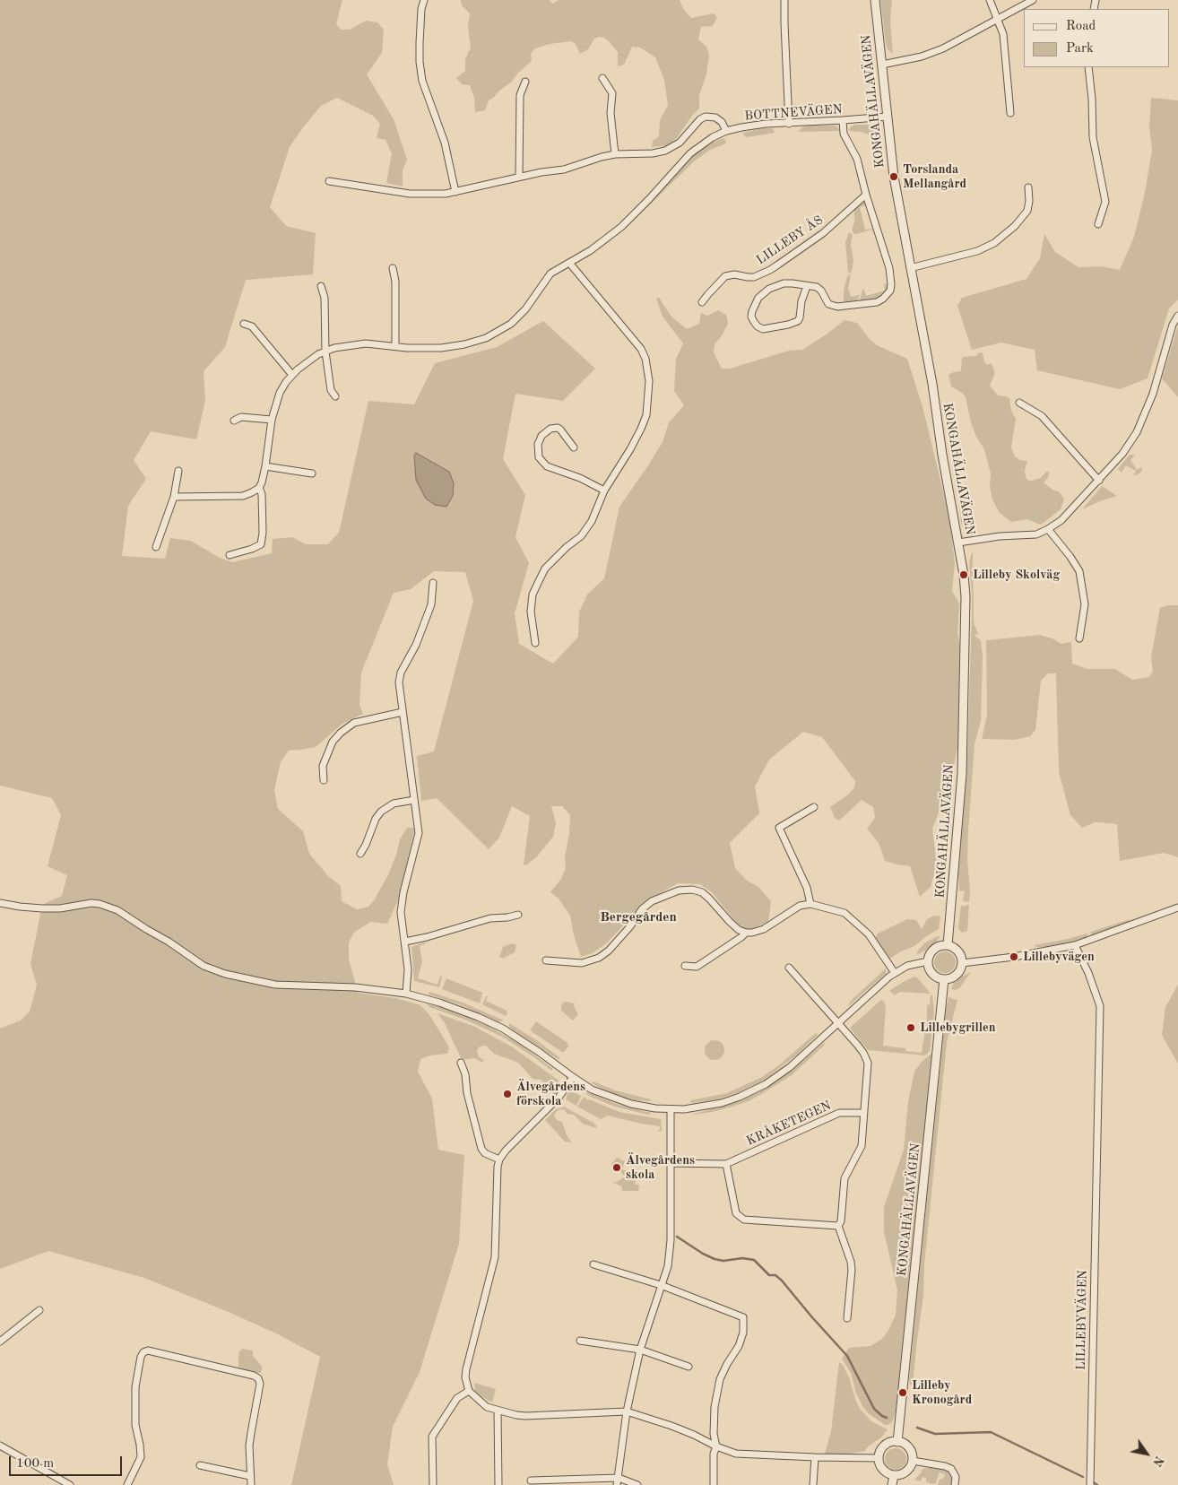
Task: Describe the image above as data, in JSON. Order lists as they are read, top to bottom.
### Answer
{
  "streets": {
    "street": [
      "KONGAHÄLLAVÄGEN",
      "BOTTNEVÄGEN",
      "LILLEBY ÅS",
      "KRÅKETEGEN",
      "LILLEBYVÄGEN"
    ]
  },
  "crossings": [
    ["KONGAHÄLLAVÄGEN", "BOTTNEVÄGEN"]
  ],
  "districts": ["Bergegården"],
  "places": [
    "Torslanda Mellangård",
    "Lilleby Skolväg",
    "Lillebyvägen",
    "Lillebygrillen",
    "Älvegårdens förskola",
    "Älvegårdens skola",
    "Lilleby Kronogård"
  ],
  "legend": ["Road", "Park"],
  "scale_bar": "100 m",
  "north": "bottom right"
}
